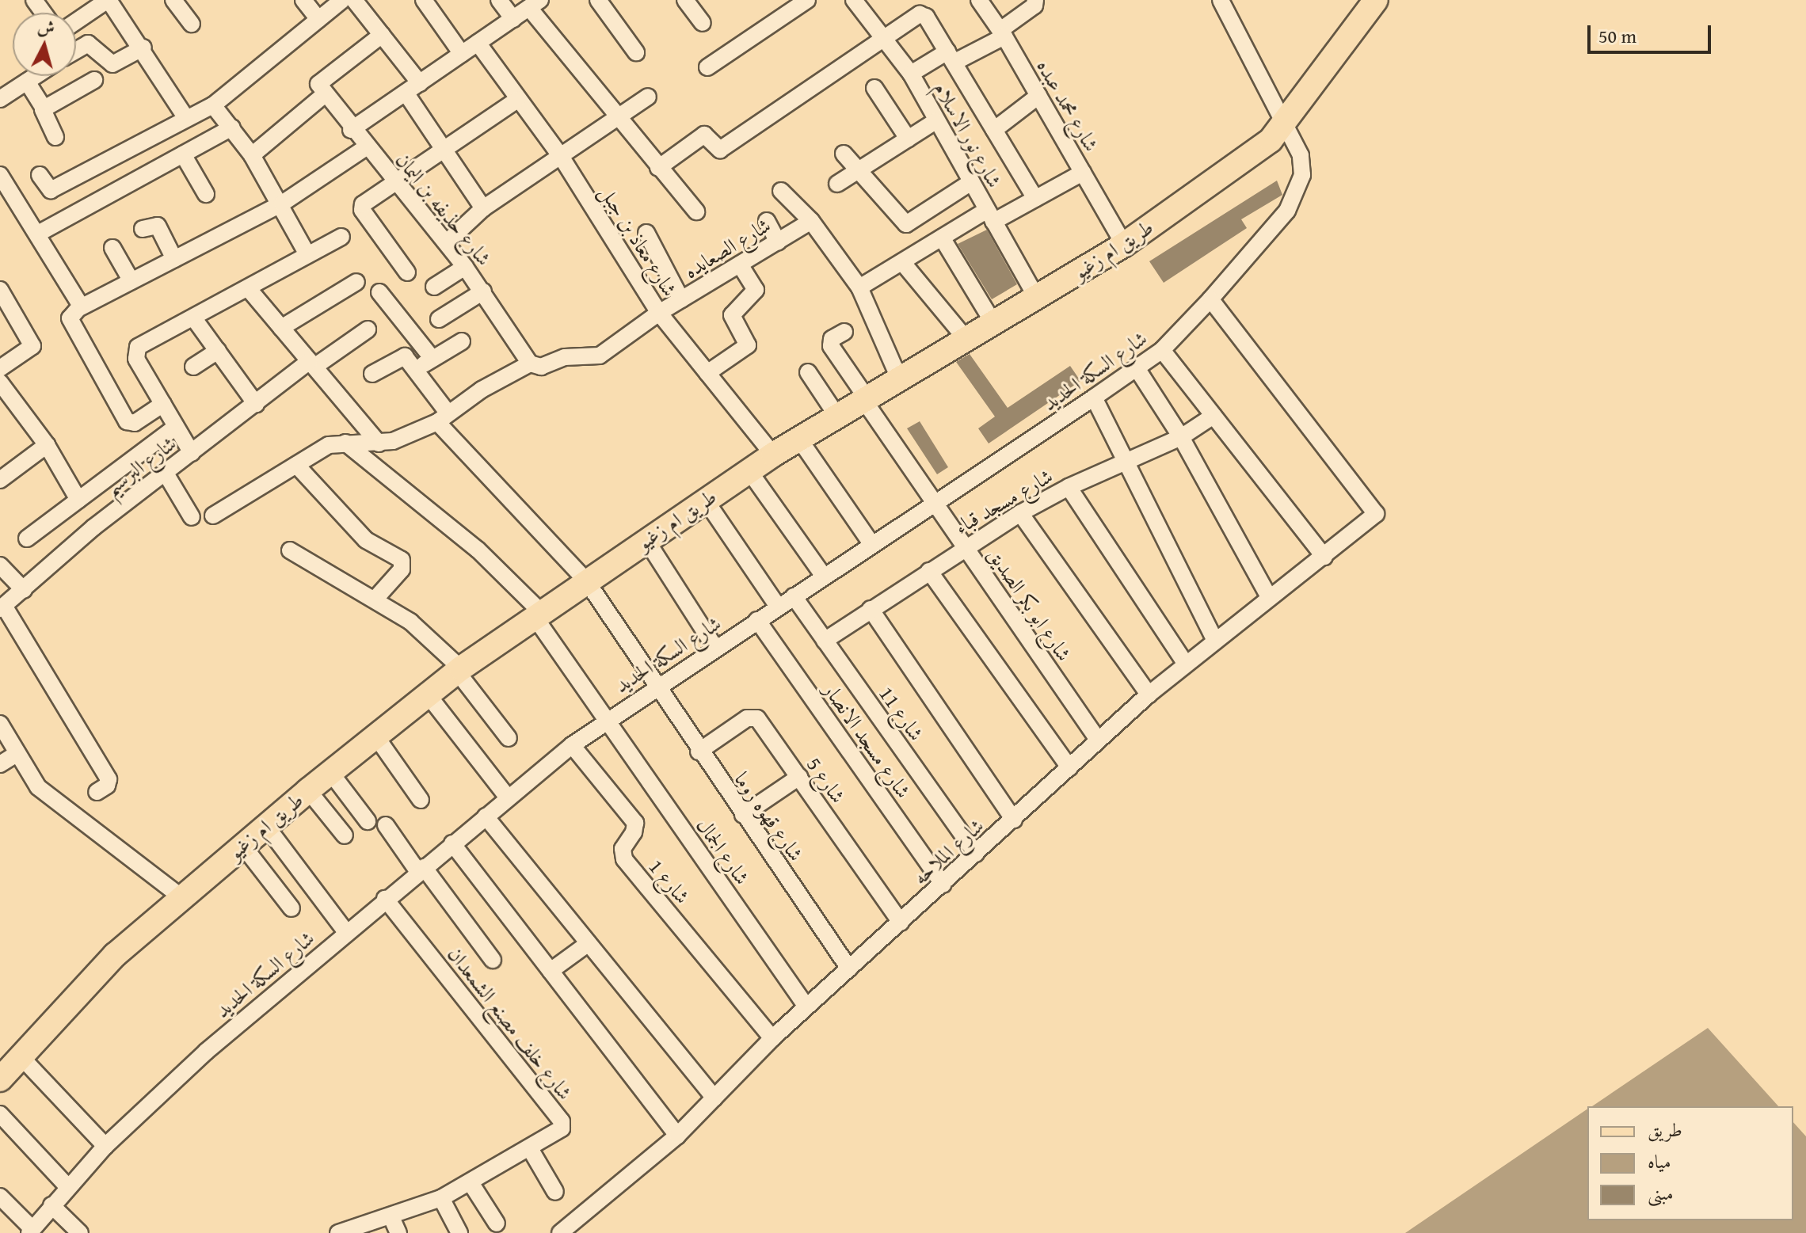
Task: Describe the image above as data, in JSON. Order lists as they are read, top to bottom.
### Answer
{
  "streets": {
    "main road": ["طريق ام زغيو"],
    "street": [
      "شارع محمد عبده",
      "شارع نور الاسلام",
      "شارع حذيفه بن اليمان",
      "شارع معاذ بن جبل",
      "شارع الصعايده",
      "شارع السكة الحديد",
      "شارع البرسيم",
      "شارع مسجد قباء",
      "شارع ابو بكر الصديق",
      "شارع 11",
      "شارع مسجد الانصار",
      "شارع 5",
      "شارع قهوه روما",
      "شارع الجمال",
      "شارع الملاحه",
      "شارع 1",
      "شارع خلف مصنع الشمعدان"
    ]
  },
  "crossings": [
    ["شارع محمد عبده", "طريق ام زغيو"],
    ["شارع نور الاسلام", "طريق ام زغيو"],
    ["شارع حذيفه بن اليمان", "شارع الصعايده"],
    ["شارع معاذ بن جبل", "شارع الصعايده"],
    ["شارع معاذ بن جبل", "طريق ام زغيو"],
    ["طريق ام زغيو", "شارع السكة الحديد"],
    ["طريق ام زغيو", "شارع ابو بكر الصديق"],
    ["طريق ام زغيو", "شارع قهوه روما"],
    ["طريق ام زغيو", "شارع الجمال"],
    ["شارع السكة الحديد", "شارع ابو بكر الصديق"],
    ["شارع السكة الحديد", "شارع 11"],
    ["شارع السكة الحديد", "شارع مسجد الانصار"],
    ["شارع السكة الحديد", "شارع قهوه روما"],
    ["شارع السكة الحديد", "شارع الجمال"],
    ["شارع السكة الحديد", "شارع الملاحه"],
    ["شارع السكة الحديد", "شارع 1"],
    ["شارع السكة الحديد", "شارع خلف مصنع الشمعدان"],
    ["شارع مسجد قباء", "شارع ابو بكر الصديق"],
    ["شارع مسجد قباء", "شارع 11"],
    ["شارع ابو بكر الصديق", "شارع الملاحه"],
    ["شارع 11", "شارع الملاحه"],
    ["شارع مسجد الانصار", "شارع الملاحه"],
    ["شارع 5", "شارع قهوه روما"],
    ["شارع 5", "شارع الملاحه"],
    ["شارع قهوه روما", "شارع الملاحه"],
    ["شارع الجمال", "شارع الملاحه"],
    ["شارع الملاحه", "شارع 1"]
  ],
  "legend": ["طريق", "مياه", "مبنى"],
  "scale_bar": "50 m",
  "north": "top"
}
